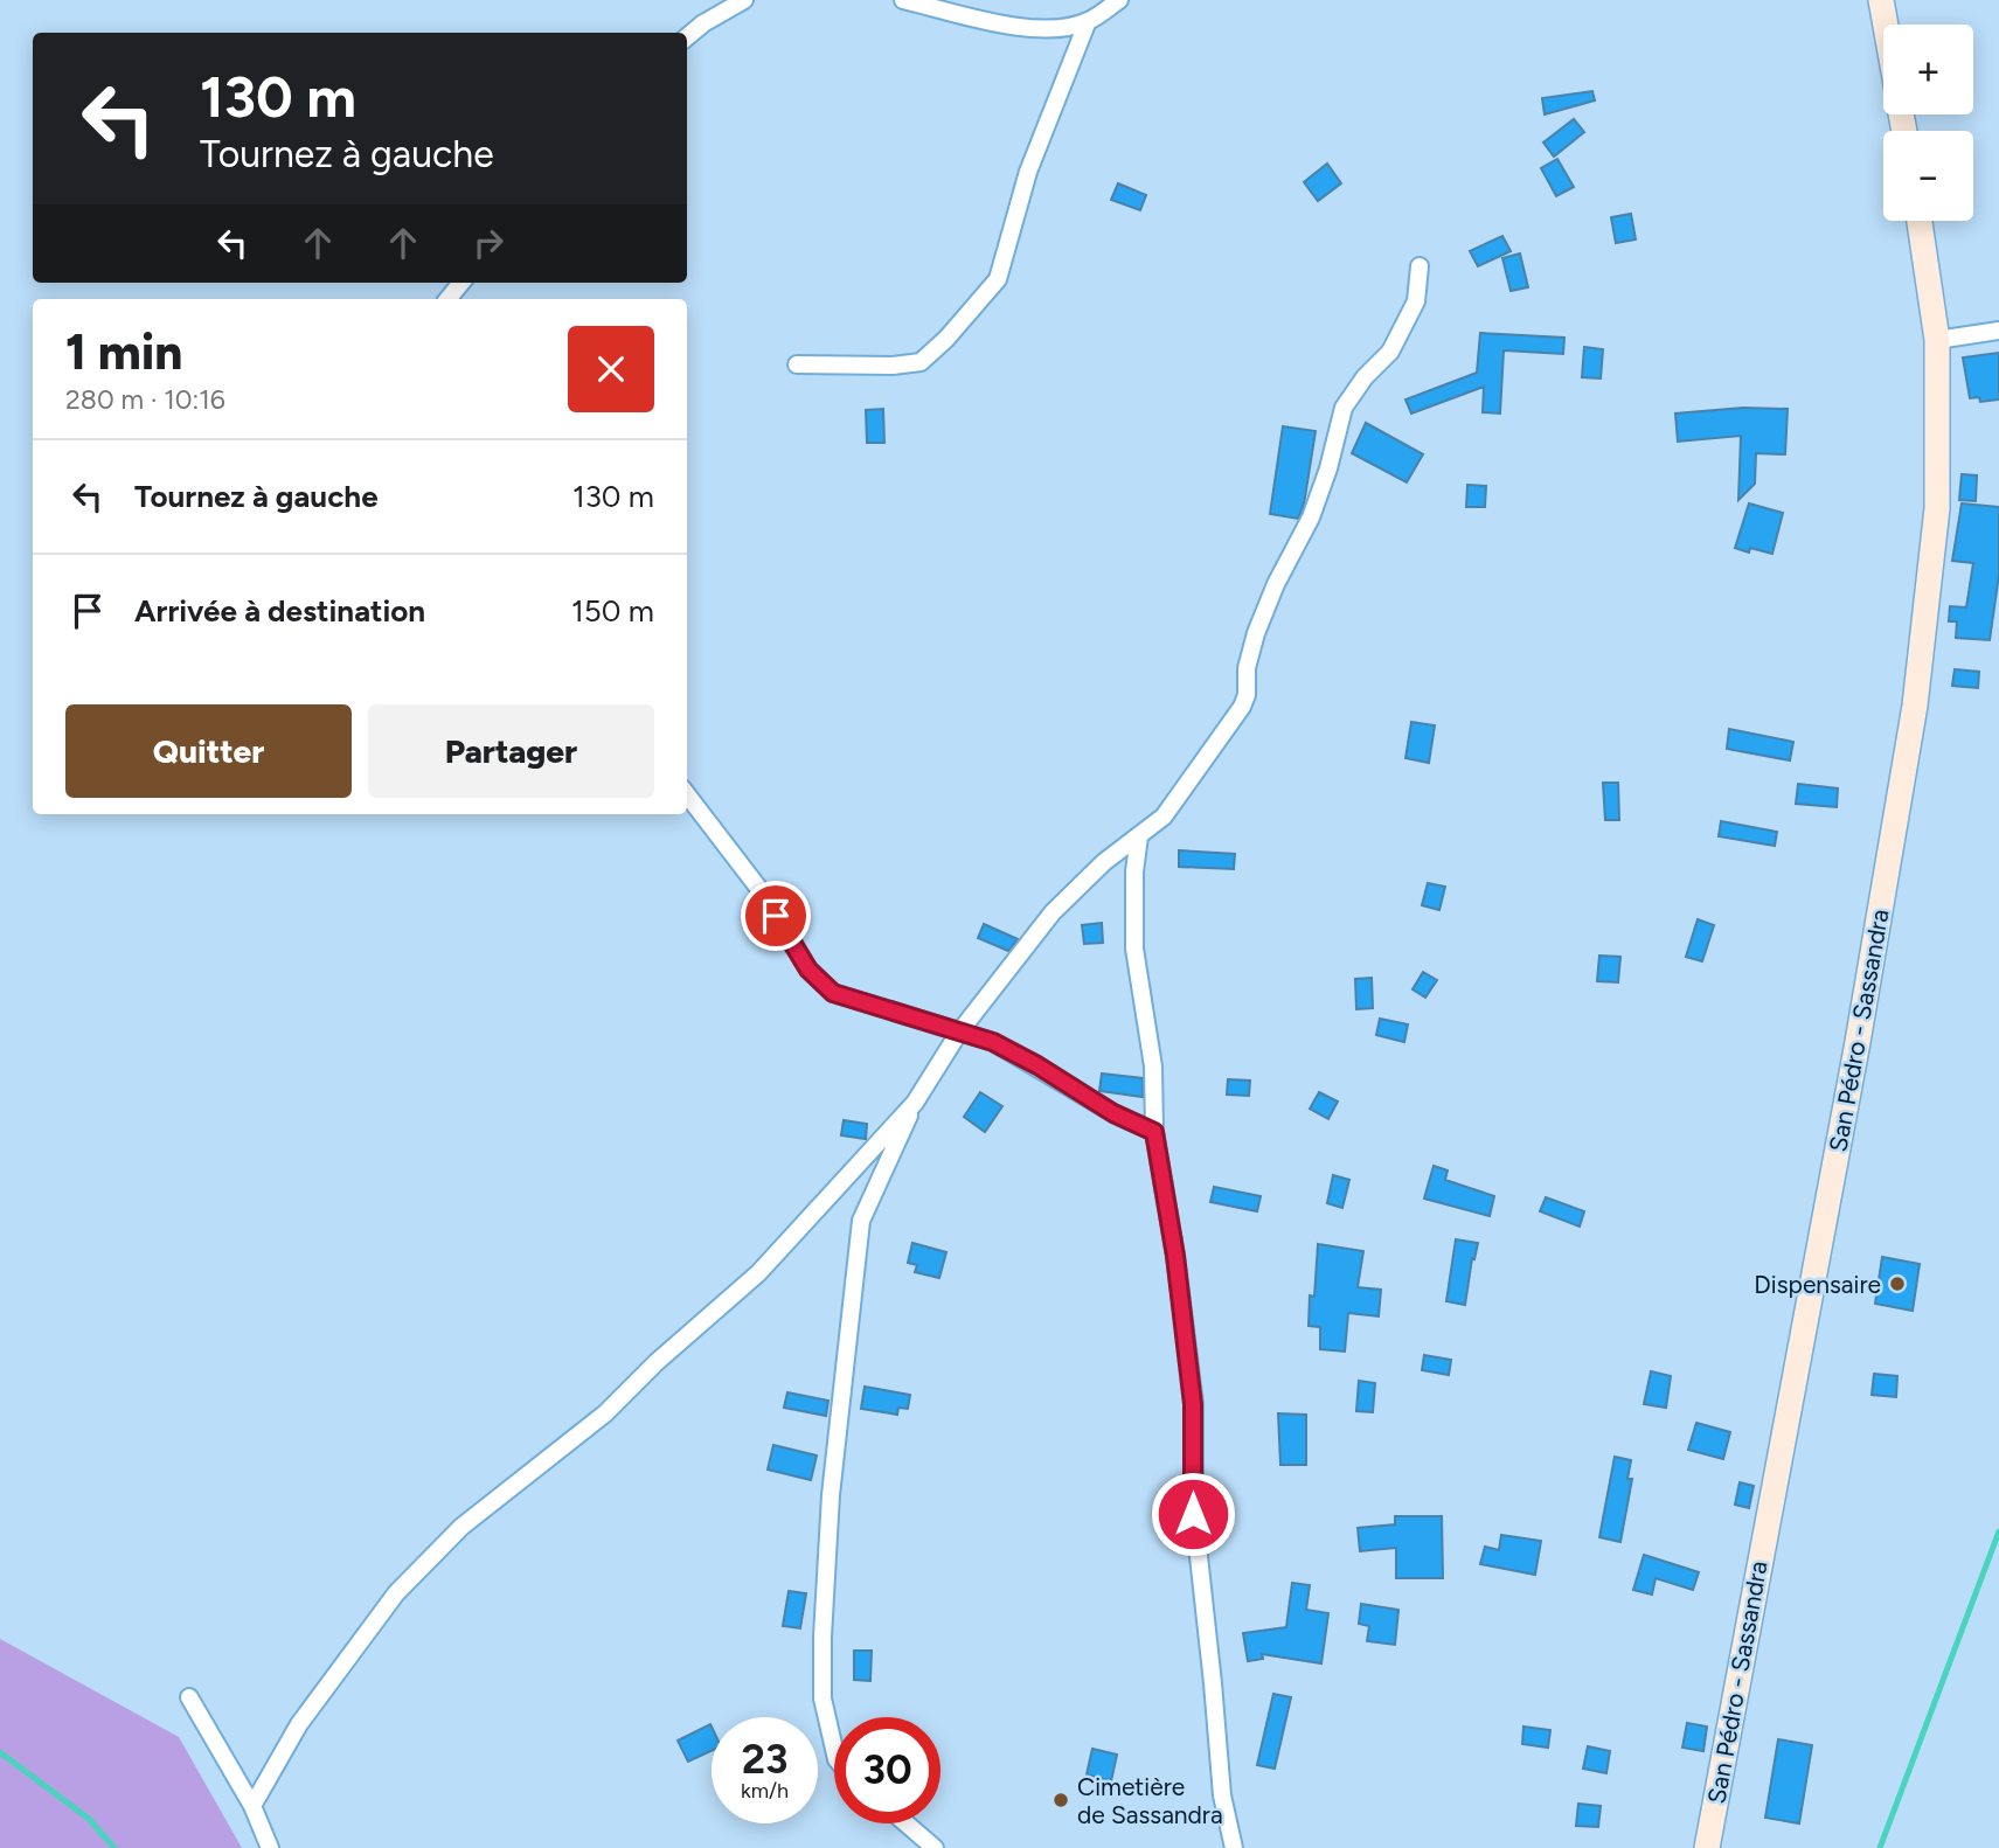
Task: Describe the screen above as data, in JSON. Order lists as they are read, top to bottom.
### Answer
{
  "streets": {
    "main road": ["San Pédro - Sassandra"]
  },
  "places": ["Dispensaire", "Cimetière de Sassandra"],
  "page": {
    "map_buttons": ["+", "−"],
    "turn": ["130 m", "Tournez à gauche"],
    "heading": ["1 min", "280 m · 10:16"],
    "list": [
      {
        "name": "Tournez à gauche",
        "value": "130 m"
      },
      {
        "name": "Arrivée à destination",
        "value": "150 m"
      }
    ],
    "buttons": ["Quitter", "Partager"],
    "speed": "23 km/h",
    "limit": "30"
  }
}
